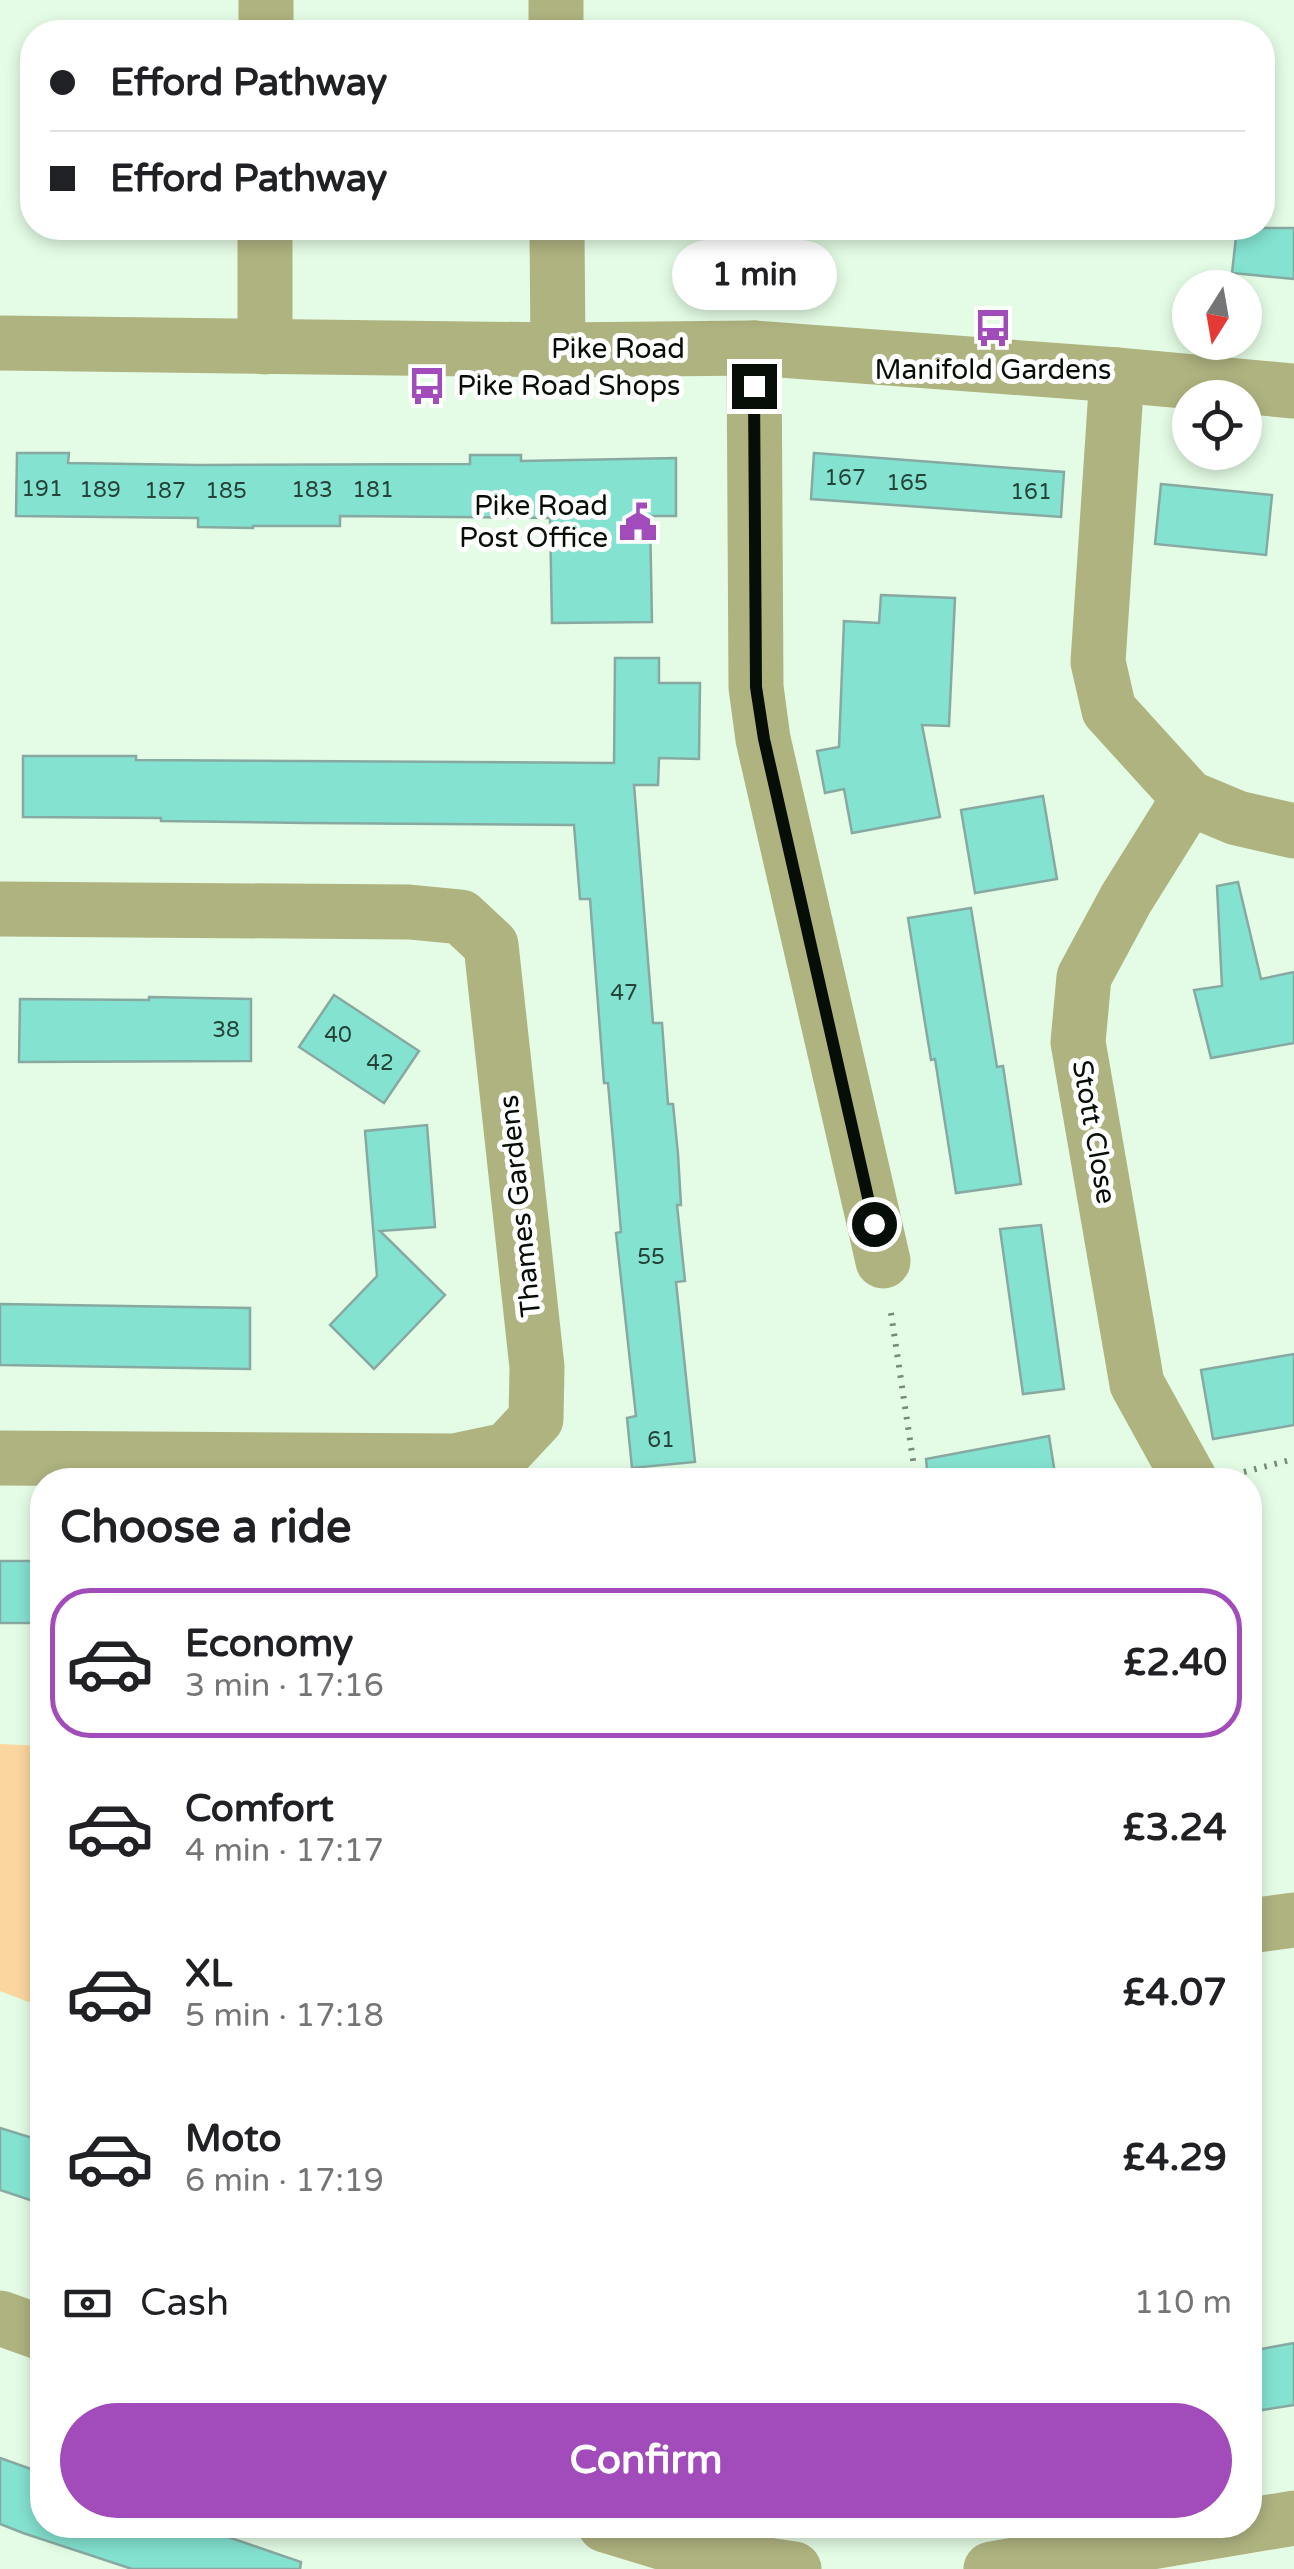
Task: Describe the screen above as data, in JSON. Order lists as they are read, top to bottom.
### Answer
{
  "streets": {
    "street": ["Pike Road", "Stott Close", "Thames Gardens"]
  },
  "places": {
    "bus stop": ["Manifold Gardens", "Pike Road Shops"],
    "public building": ["Pike Road Post Office"]
  },
  "house_numbers": [
    "167",
    "165",
    "191",
    "189",
    "183",
    "181",
    "187",
    "185",
    "161",
    "47",
    "38",
    "40",
    "42",
    "55",
    "61"
  ],
  "north": "bottom",
  "page": {
    "banner": ["Efford Pathway", "Efford Pathway"],
    "bubble": "1 min",
    "heading": "Choose a ride",
    "list": [
      {
        "name": "Economy",
        "note": "3 min · 17:16",
        "value": "£2.40"
      },
      {
        "name": "Comfort",
        "note": "4 min · 17:17",
        "value": "£3.24"
      },
      {
        "name": "XL",
        "note": "5 min · 17:18",
        "value": "£4.07"
      },
      {
        "name": "Moto",
        "note": "6 min · 17:19",
        "value": "£4.29"
      }
    ],
    "pay": ["Cash", "110 m"],
    "buttons": "Confirm"
  }
}
